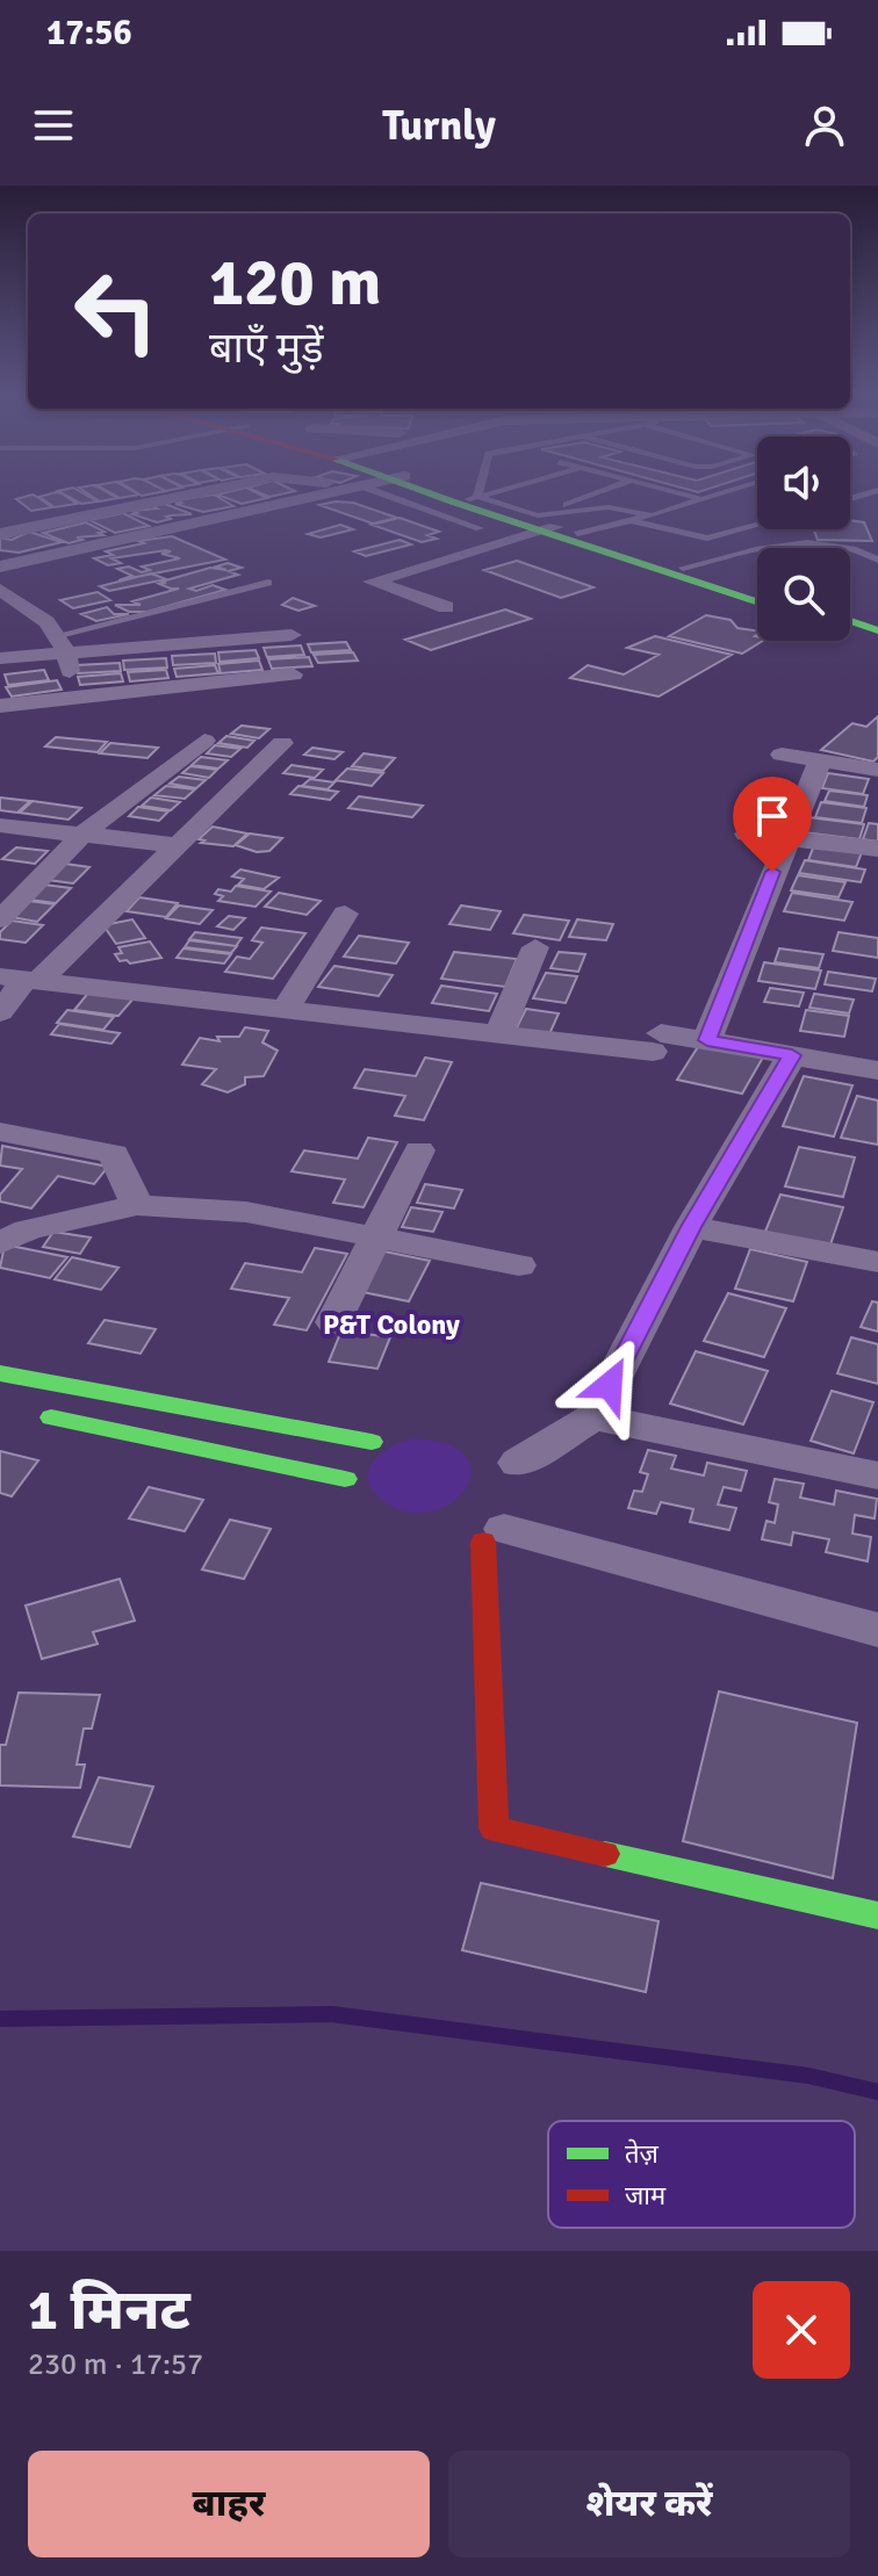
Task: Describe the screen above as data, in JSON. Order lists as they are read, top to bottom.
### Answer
{
  "districts": ["P&T Colony"],
  "legend": ["तेज़", "जाम"],
  "page": {
    "status": "17:56",
    "header": "Turnly",
    "turn": ["120 m", "बाएँ मुड़ें"],
    "heading": ["1 मिनट", "230 m · 17:57"],
    "buttons": ["बाहर", "शेयर करें"]
  }
}
